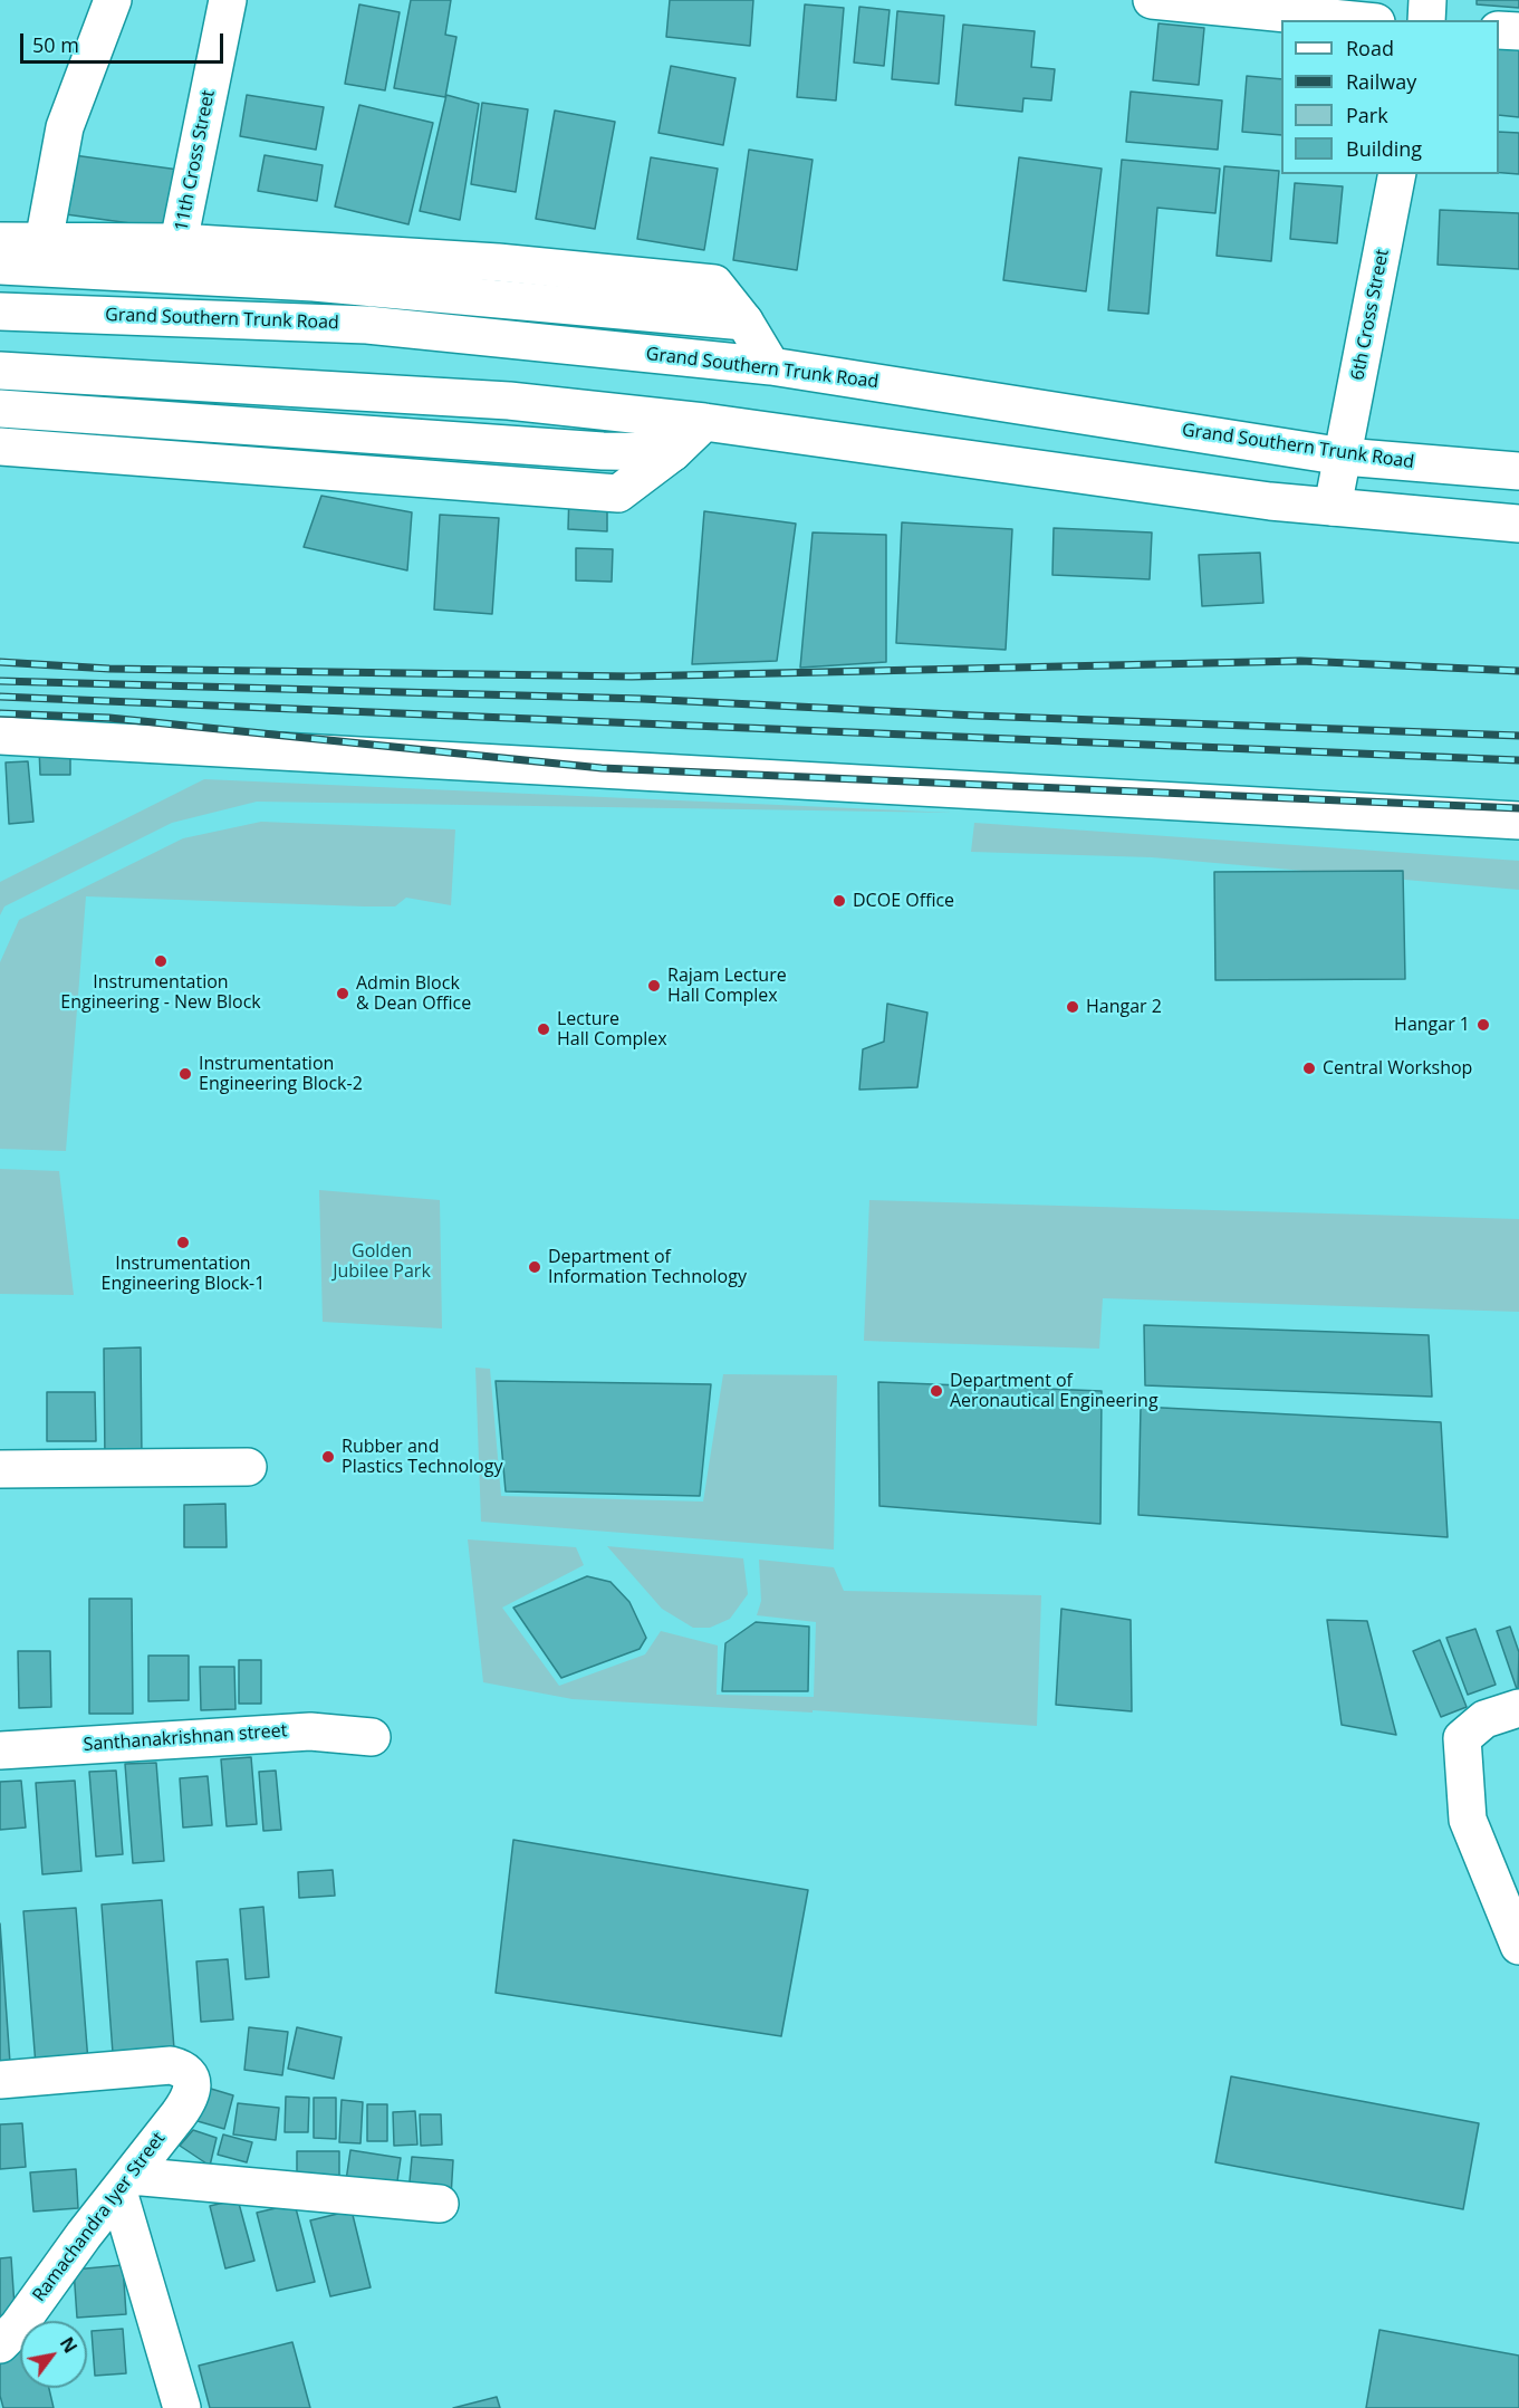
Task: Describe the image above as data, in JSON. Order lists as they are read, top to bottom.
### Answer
{
  "streets": {
    "street": [
      "11th Cross Street",
      "6th Cross Street",
      "Grand Southern Trunk Road",
      "Santhanakrishnan street",
      "Ramachandra Iyer Street"
    ]
  },
  "crossings": [
    ["6th Cross Street", "Grand Southern Trunk Road"]
  ],
  "parks": ["Golden Jubilee Park"],
  "places": [
    "DCOE Office",
    "Instrumentation Engineering - New Block",
    "Rajam Lecture Hall Complex",
    "Admin Block & Dean Office",
    "Hangar 2",
    "Hangar 1",
    "Lecture Hall Complex",
    "Central Workshop",
    "Instrumentation Engineering Block-2",
    "Instrumentation Engineering Block-1",
    "Department of Information Technology",
    "Department of Aeronautical Engineering",
    "Rubber and Plastics Technology"
  ],
  "legend": [
    "Road",
    "Railway",
    "Park",
    "Building"
  ],
  "scale_bar": "50 m",
  "north": "top right"
}
